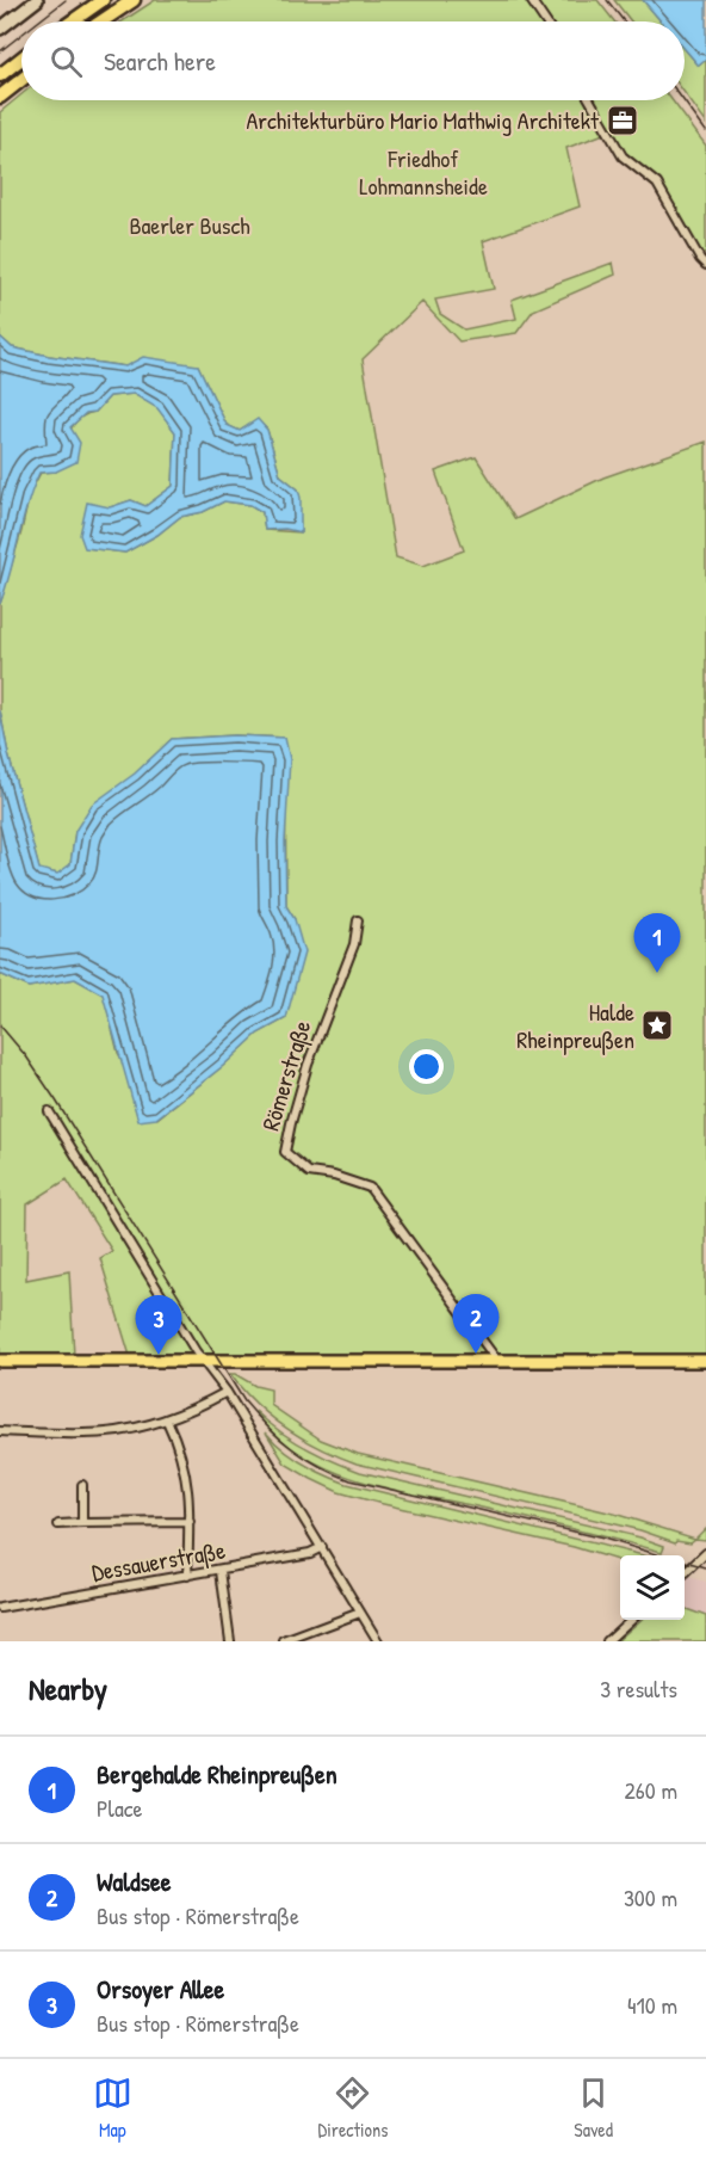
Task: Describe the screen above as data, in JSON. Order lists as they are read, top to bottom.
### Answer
{
  "streets": {
    "street": ["Römerstraße", "Dessauerstraße"]
  },
  "parks": ["Friedhof Lohmannsheide", "Baerler Busch"],
  "places": {
    "office": ["Architekturbüro Mario Mathwig Architekt"],
    "place": ["Halde Rheinpreußen"]
  },
  "page": {
    "search": "Search here",
    "pins": ["1", "2", "3"],
    "heading": ["Nearby", "3 results"],
    "list": [
      {
        "mark": "1",
        "name": "Bergehalde Rheinpreußen",
        "note": "Place",
        "value": "260 m"
      },
      {
        "mark": "2",
        "name": "Waldsee",
        "note": "Bus stop · Römerstraße",
        "value": "300 m"
      },
      {
        "mark": "3",
        "name": "Orsoyer Allee",
        "note": "Bus stop · Römerstraße",
        "value": "410 m"
      }
    ],
    "nav": ["Map", "Directions", "Saved"]
  }
}
